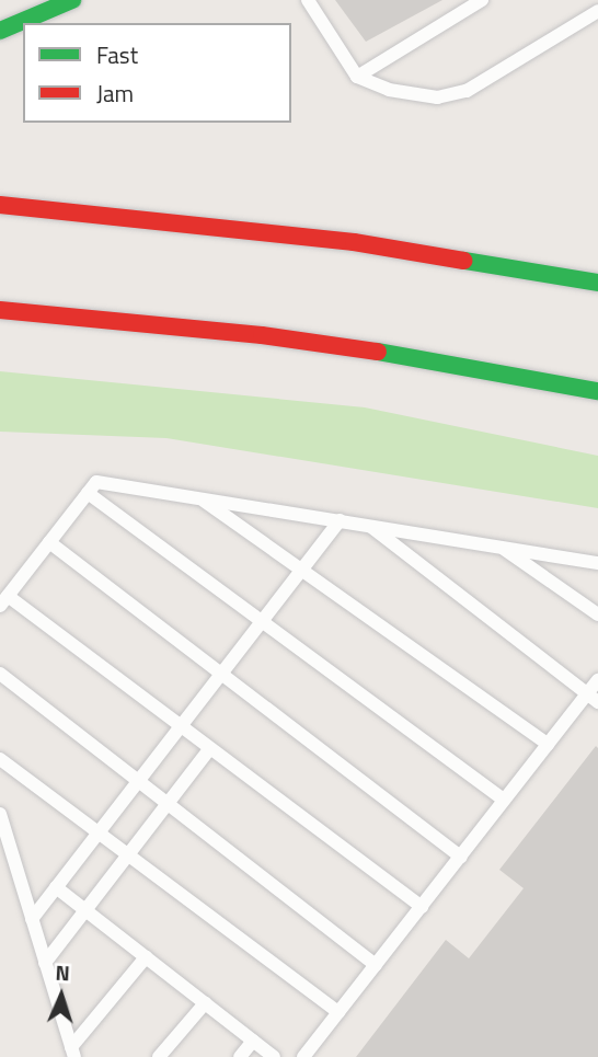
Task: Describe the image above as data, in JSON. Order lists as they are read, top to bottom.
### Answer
{
  "legend": ["Fast", "Jam"],
  "north": "top"
}
